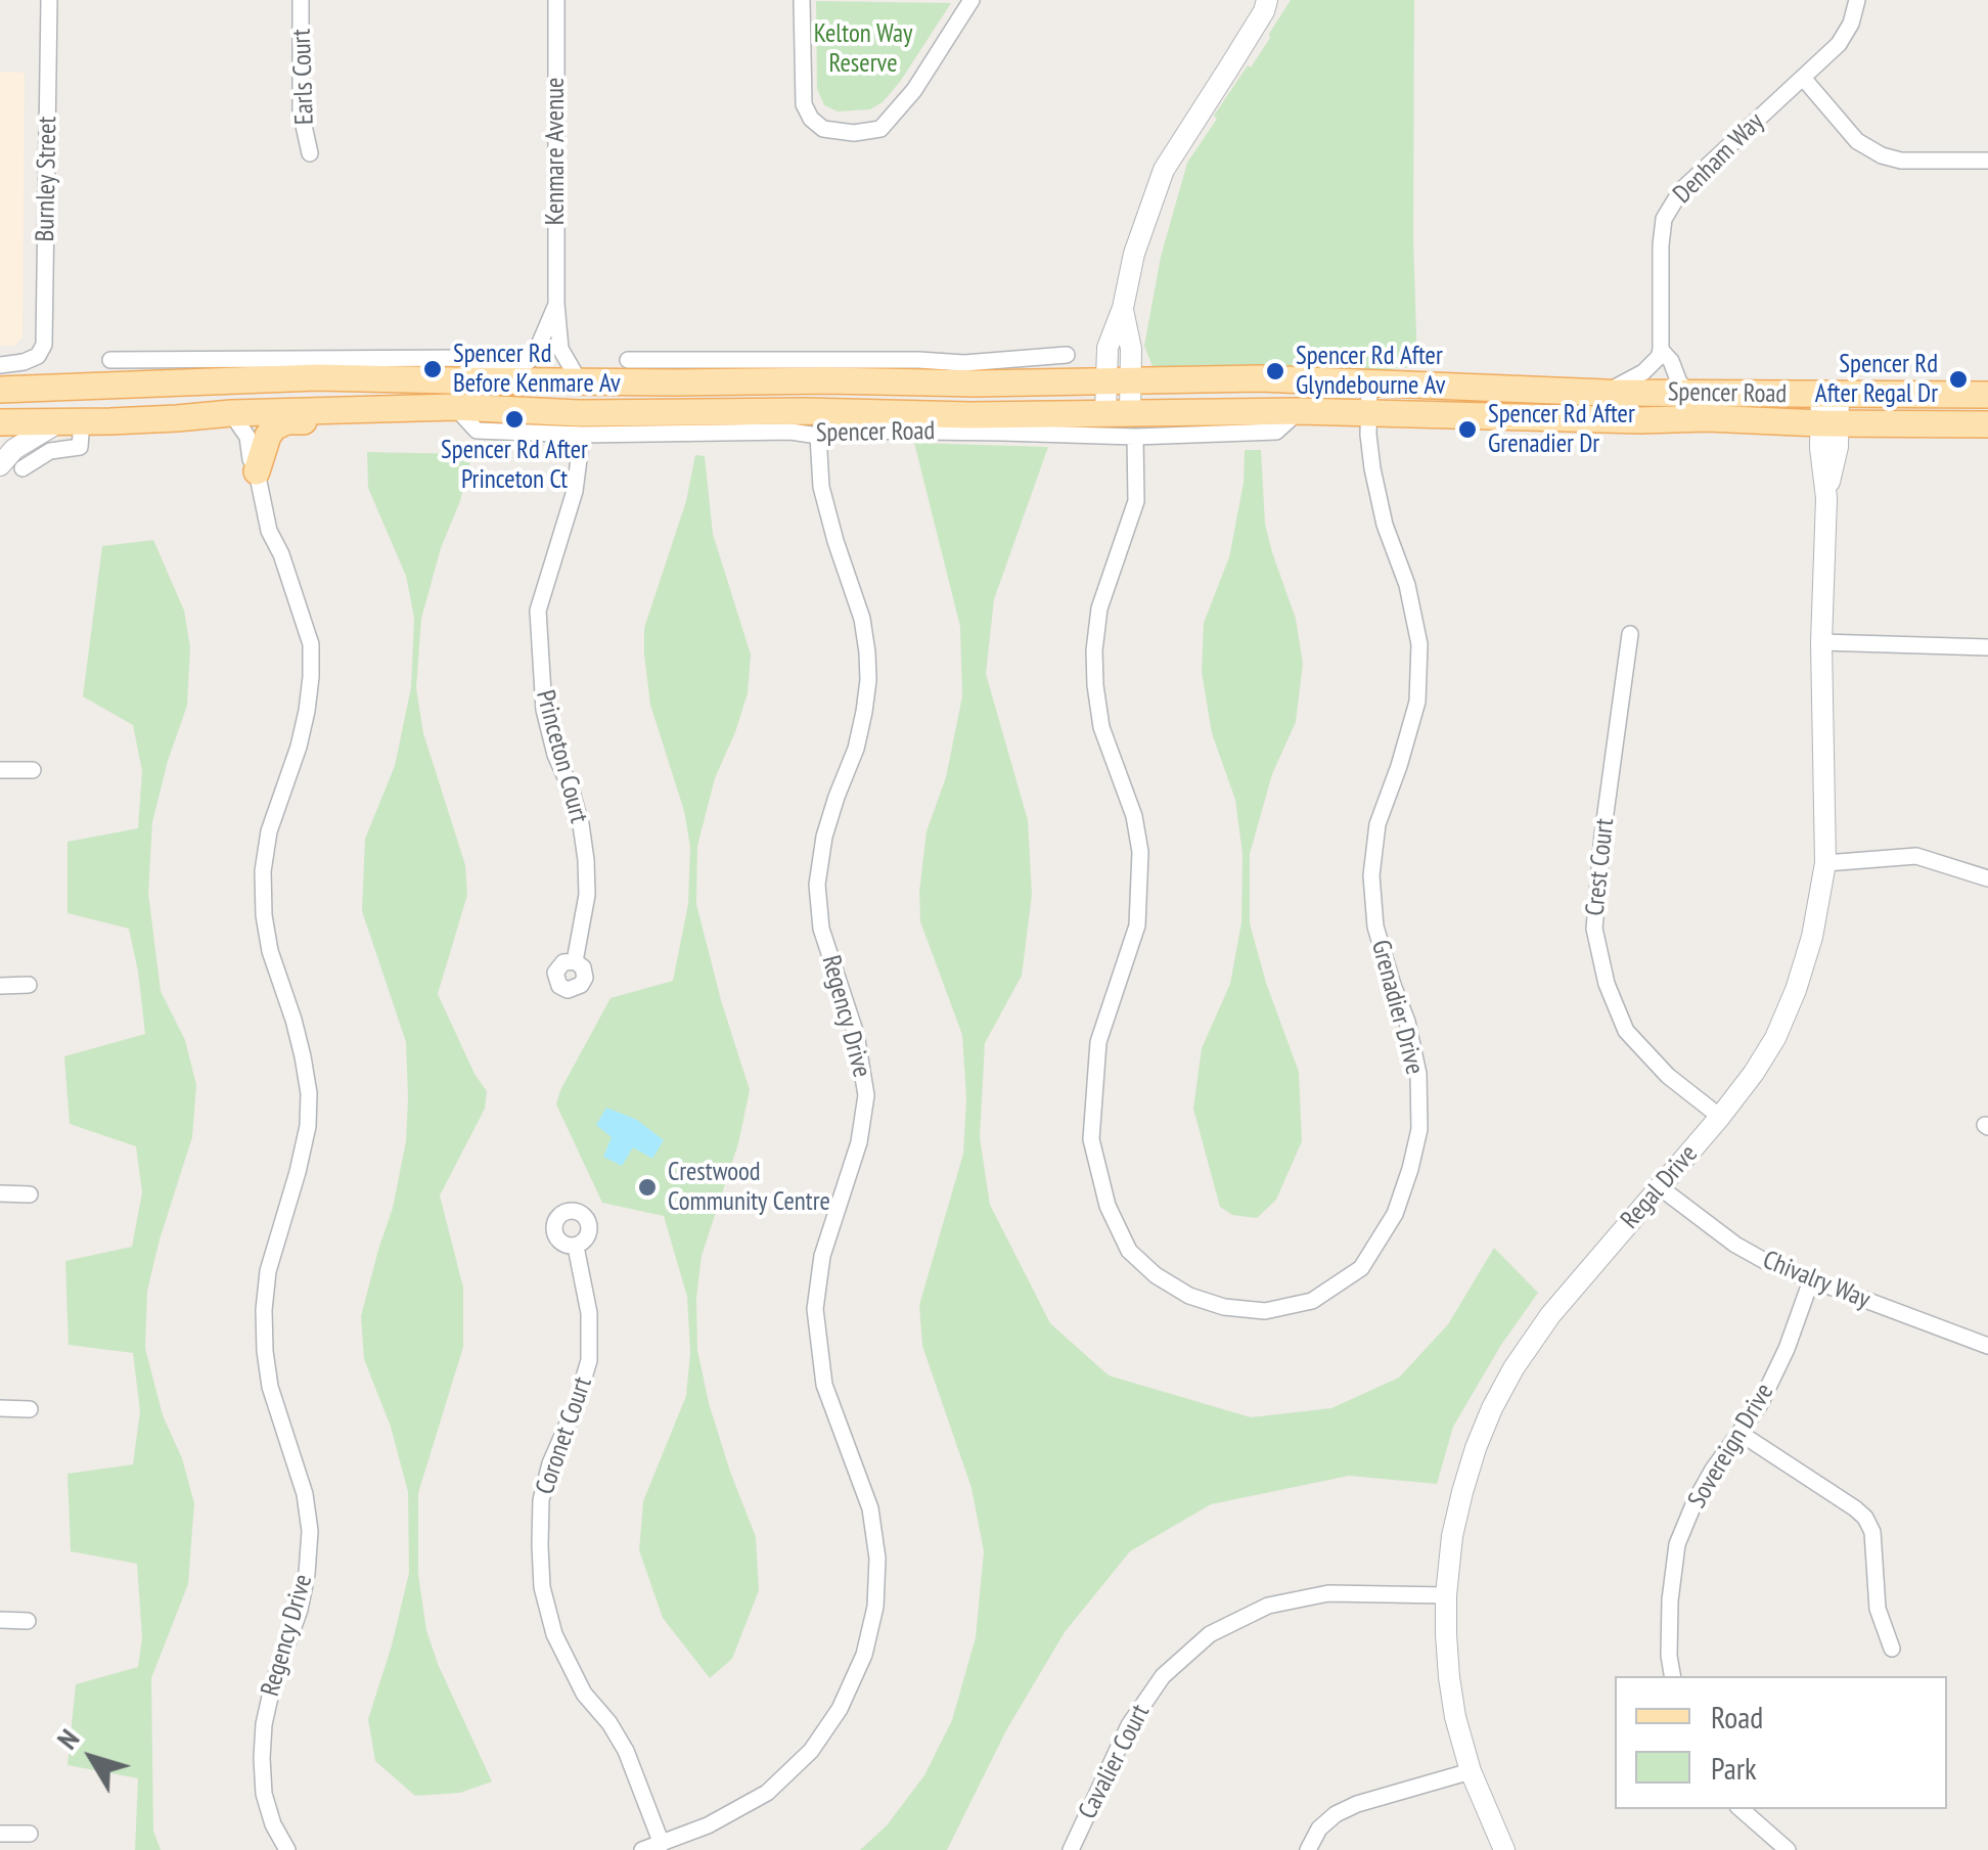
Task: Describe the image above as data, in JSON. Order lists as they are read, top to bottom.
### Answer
{
  "streets": {
    "main road": ["Spencer Road"],
    "street": [
      "Earls Court",
      "Kenmare Avenue",
      "Denham Way",
      "Burnley Street",
      "Princeton Court",
      "Crest Court",
      "Grenadier Drive",
      "Regency Drive",
      "Regal Drive",
      "Chivalry Way",
      "Coronet Court",
      "Sovereign Drive",
      "Cavalier Court"
    ]
  },
  "crossings": [
    ["Kenmare Avenue", "Spencer Road"],
    ["Spencer Road", "Princeton Court"],
    ["Spencer Road", "Grenadier Drive"],
    ["Spencer Road", "Regency Drive"],
    ["Spencer Road", "Regal Drive"],
    ["Crest Court", "Regal Drive"],
    ["Regency Drive", "Coronet Court"],
    ["Regal Drive", "Chivalry Way"],
    ["Regal Drive", "Cavalier Court"],
    ["Chivalry Way", "Sovereign Drive"]
  ],
  "parks": ["Kelton Way Reserve"],
  "places": [
    "Spencer Rd Before Kenmare Av",
    "Spencer Rd After Glyndebourne Av",
    "Spencer Rd After Regal Dr",
    "Spencer Rd After Princeton Ct",
    "Spencer Rd After Grenadier Dr",
    "Crestwood Community Centre"
  ],
  "legend": ["Road", "Park"],
  "north": "top left"
}
